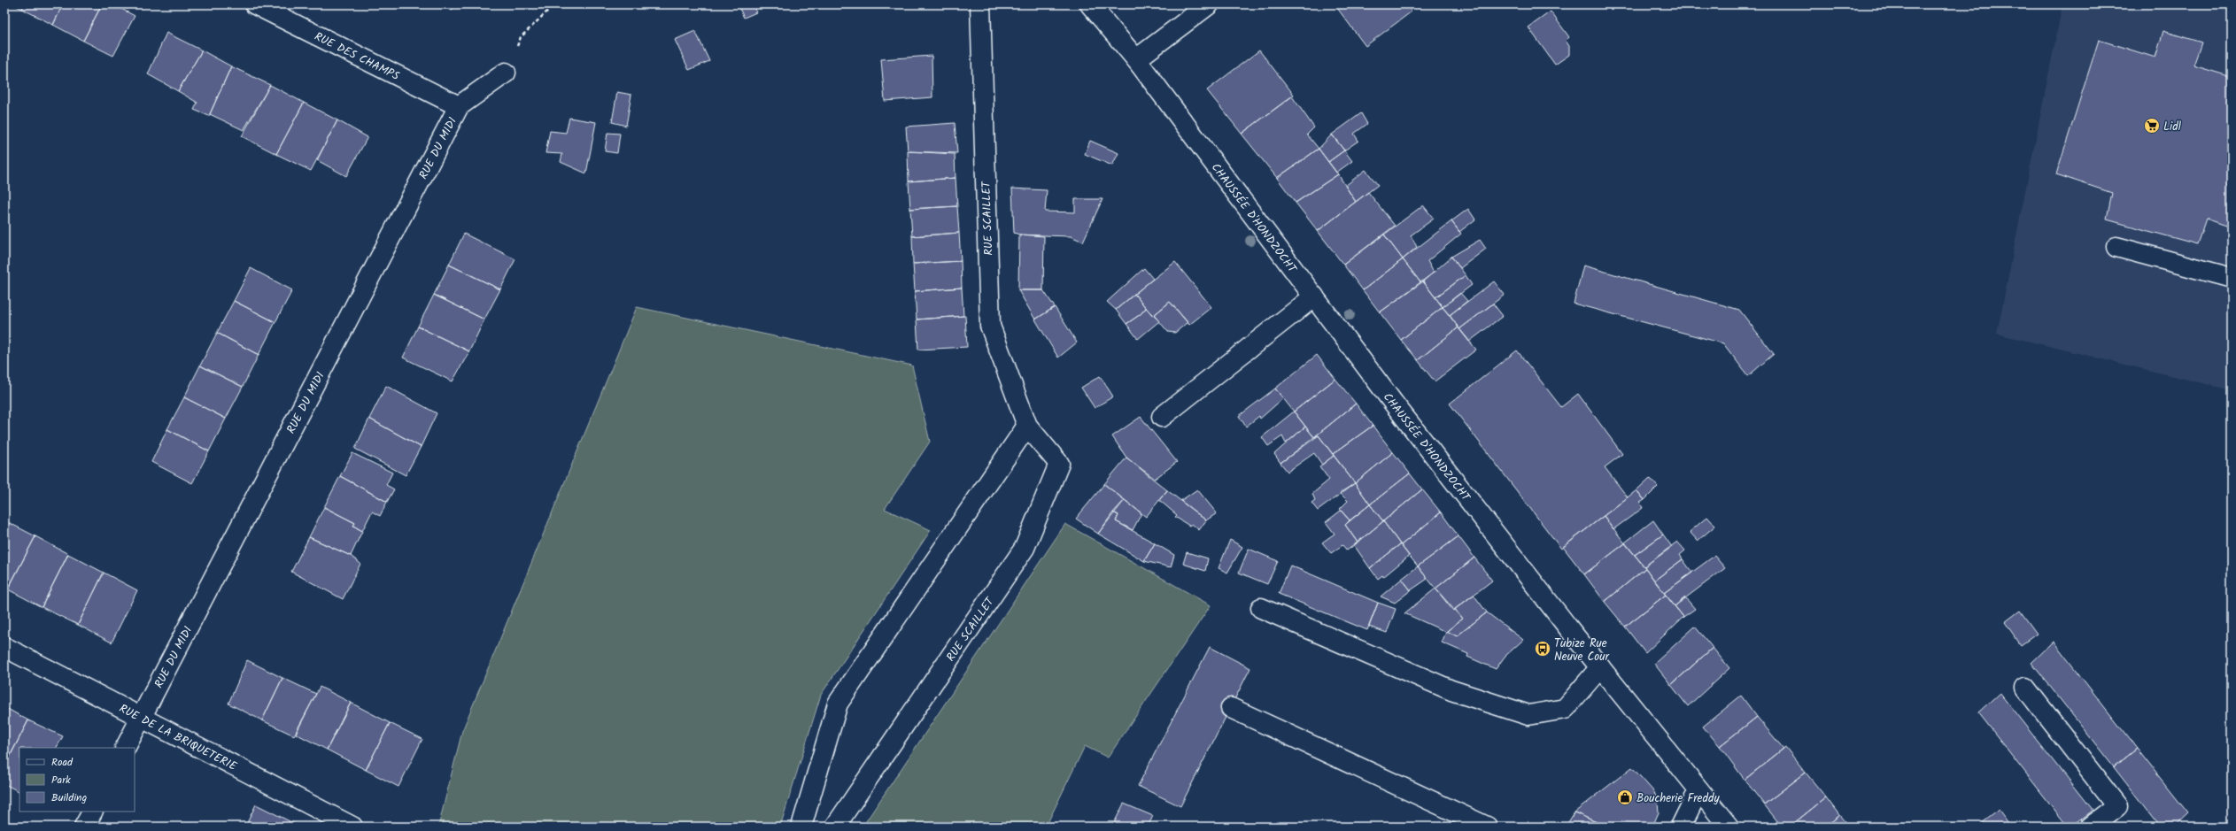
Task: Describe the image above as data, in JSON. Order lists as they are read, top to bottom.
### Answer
{
  "streets": {
    "street": [
      "RUE DES CHAMPS",
      "RUE DU MIDI",
      "CHAUSSÉE D'HONDZOCHT",
      "RUE SCAILLET",
      "RUE DE LA BRIQUETERIE"
    ]
  },
  "crossings": [
    ["RUE DES CHAMPS", "RUE DU MIDI"],
    ["RUE DU MIDI", "RUE DE LA BRIQUETERIE"]
  ],
  "places": {
    "supermarket": ["Lidl"],
    "bus stop": ["Tubize Rue Neuve Cour"],
    "shop": ["Boucherie Freddy"]
  },
  "legend": ["Road", "Park", "Building"]
}
